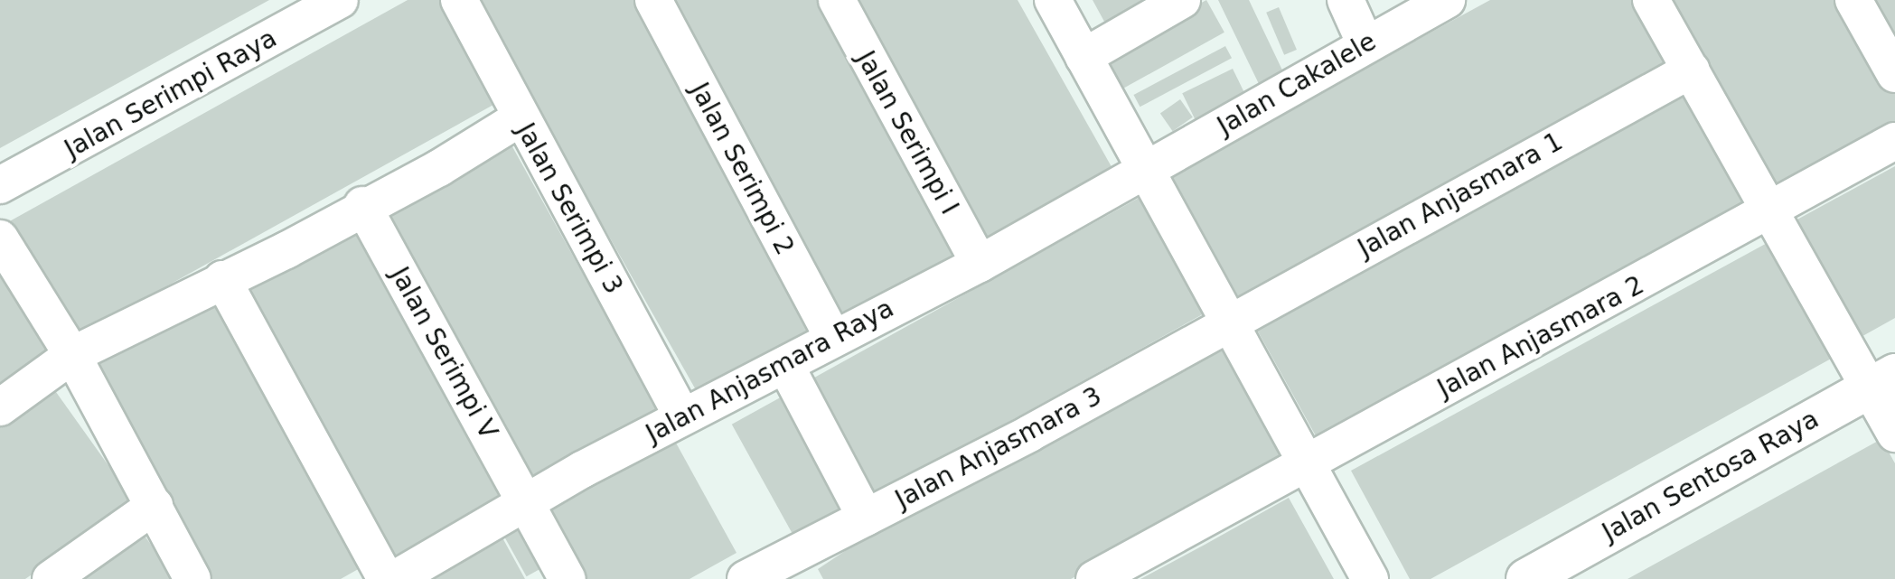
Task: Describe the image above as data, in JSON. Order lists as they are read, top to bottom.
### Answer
{
  "streets": {
    "main road": ["Jalan Sentosa Raya"],
    "street": [
      "Jalan Cakalele",
      "Jalan Serimpi Raya",
      "Jalan Serimpi I",
      "Jalan Serimpi 2",
      "Jalan Anjasmara 1",
      "Jalan Serimpi 3",
      "Jalan Anjasmara 2",
      "Jalan Serimpi V",
      "Jalan Anjasmara Raya",
      "Jalan Anjasmara 3"
    ]
  },
  "crossings": [
    ["Jalan Cakalele", "Jalan Anjasmara Raya"],
    ["Jalan Serimpi I", "Jalan Anjasmara Raya"],
    ["Jalan Serimpi 2", "Jalan Anjasmara Raya"],
    ["Jalan Anjasmara 1", "Jalan Anjasmara 3"],
    ["Jalan Serimpi 3", "Jalan Anjasmara Raya"],
    ["Jalan Serimpi V", "Jalan Anjasmara Raya"]
  ]
}
